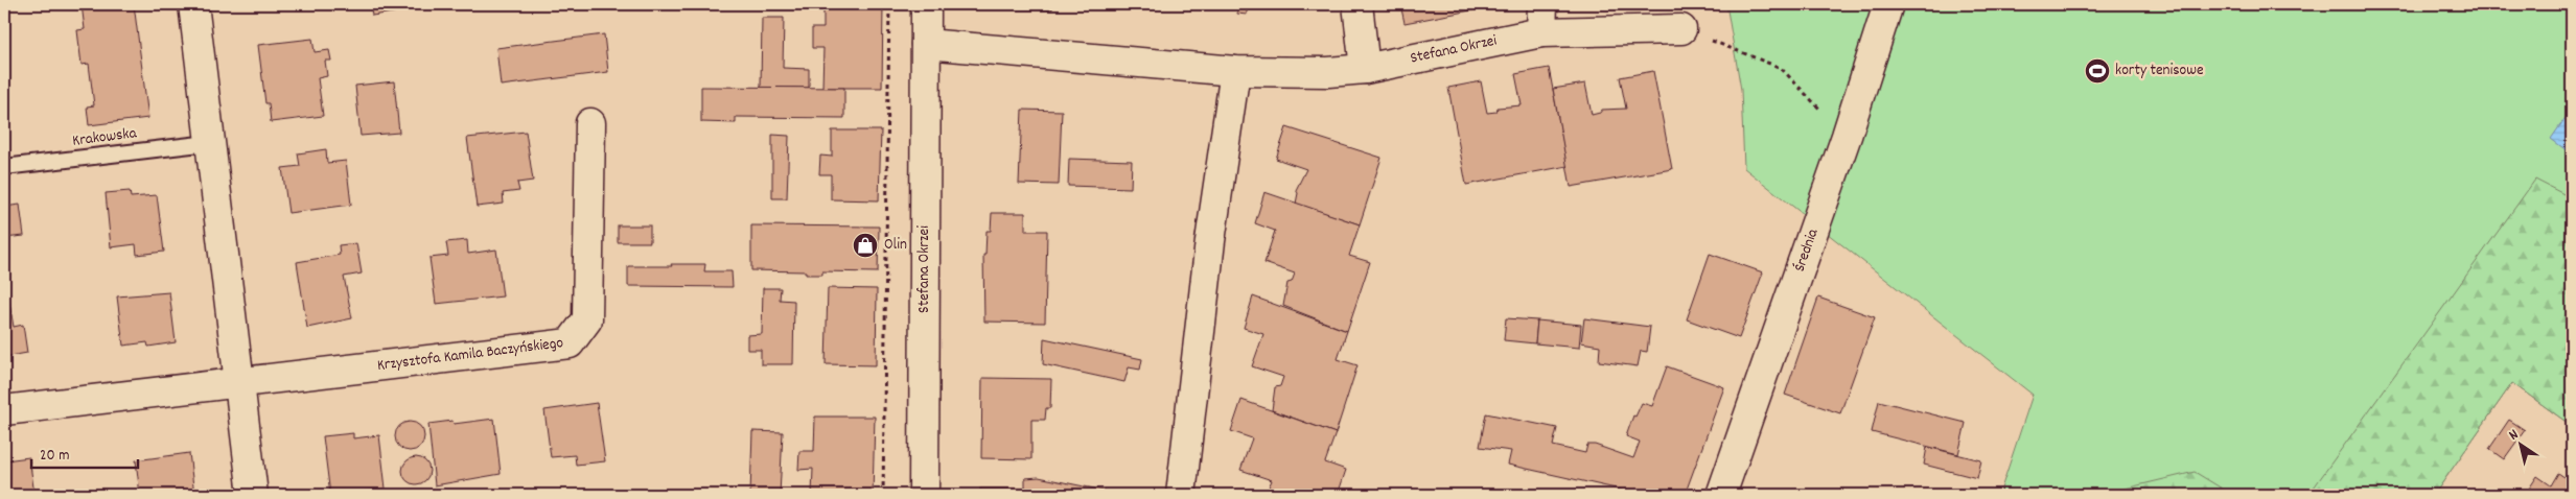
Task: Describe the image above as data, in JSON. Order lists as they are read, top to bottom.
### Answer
{
  "streets": {
    "street": ["Stefana Okrzei", "Średnia", "Krzysztofa Kamila Baczyńskiego"],
    "lane": ["Krakowska"]
  },
  "places": {
    "sports": ["korty tenisowe"],
    "shop": ["Olin"]
  },
  "scale_bar": "20 m",
  "north": "top left"
}
